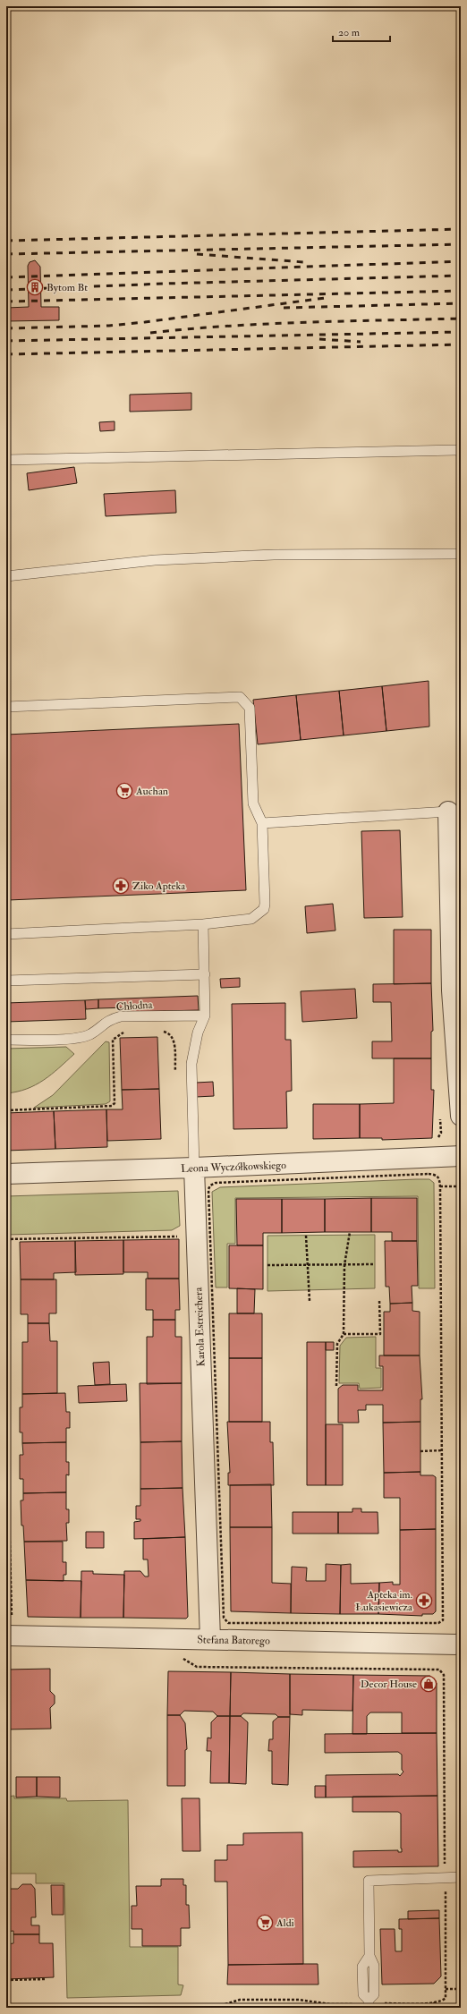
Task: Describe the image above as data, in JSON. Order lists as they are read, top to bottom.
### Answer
{
  "streets": {
    "street": ["Leona Wyczółkowskiego", "Karola Estreichera", "Stefana Batorego"],
    "lane": ["Chłodna"]
  },
  "crossings": [
    ["Chłodna", "Karola Estreichera"],
    ["Leona Wyczółkowskiego", "Karola Estreichera"],
    ["Karola Estreichera", "Stefana Batorego"]
  ],
  "places": {
    "building": ["Bytom Bt"],
    "supermarket": ["Auchan", "Aldi"],
    "pharmacy": ["Ziko Apteka", "Apteka im. Łukasiewicza"],
    "shop": ["Decor House"]
  },
  "scale_bar": "20 m"
}
